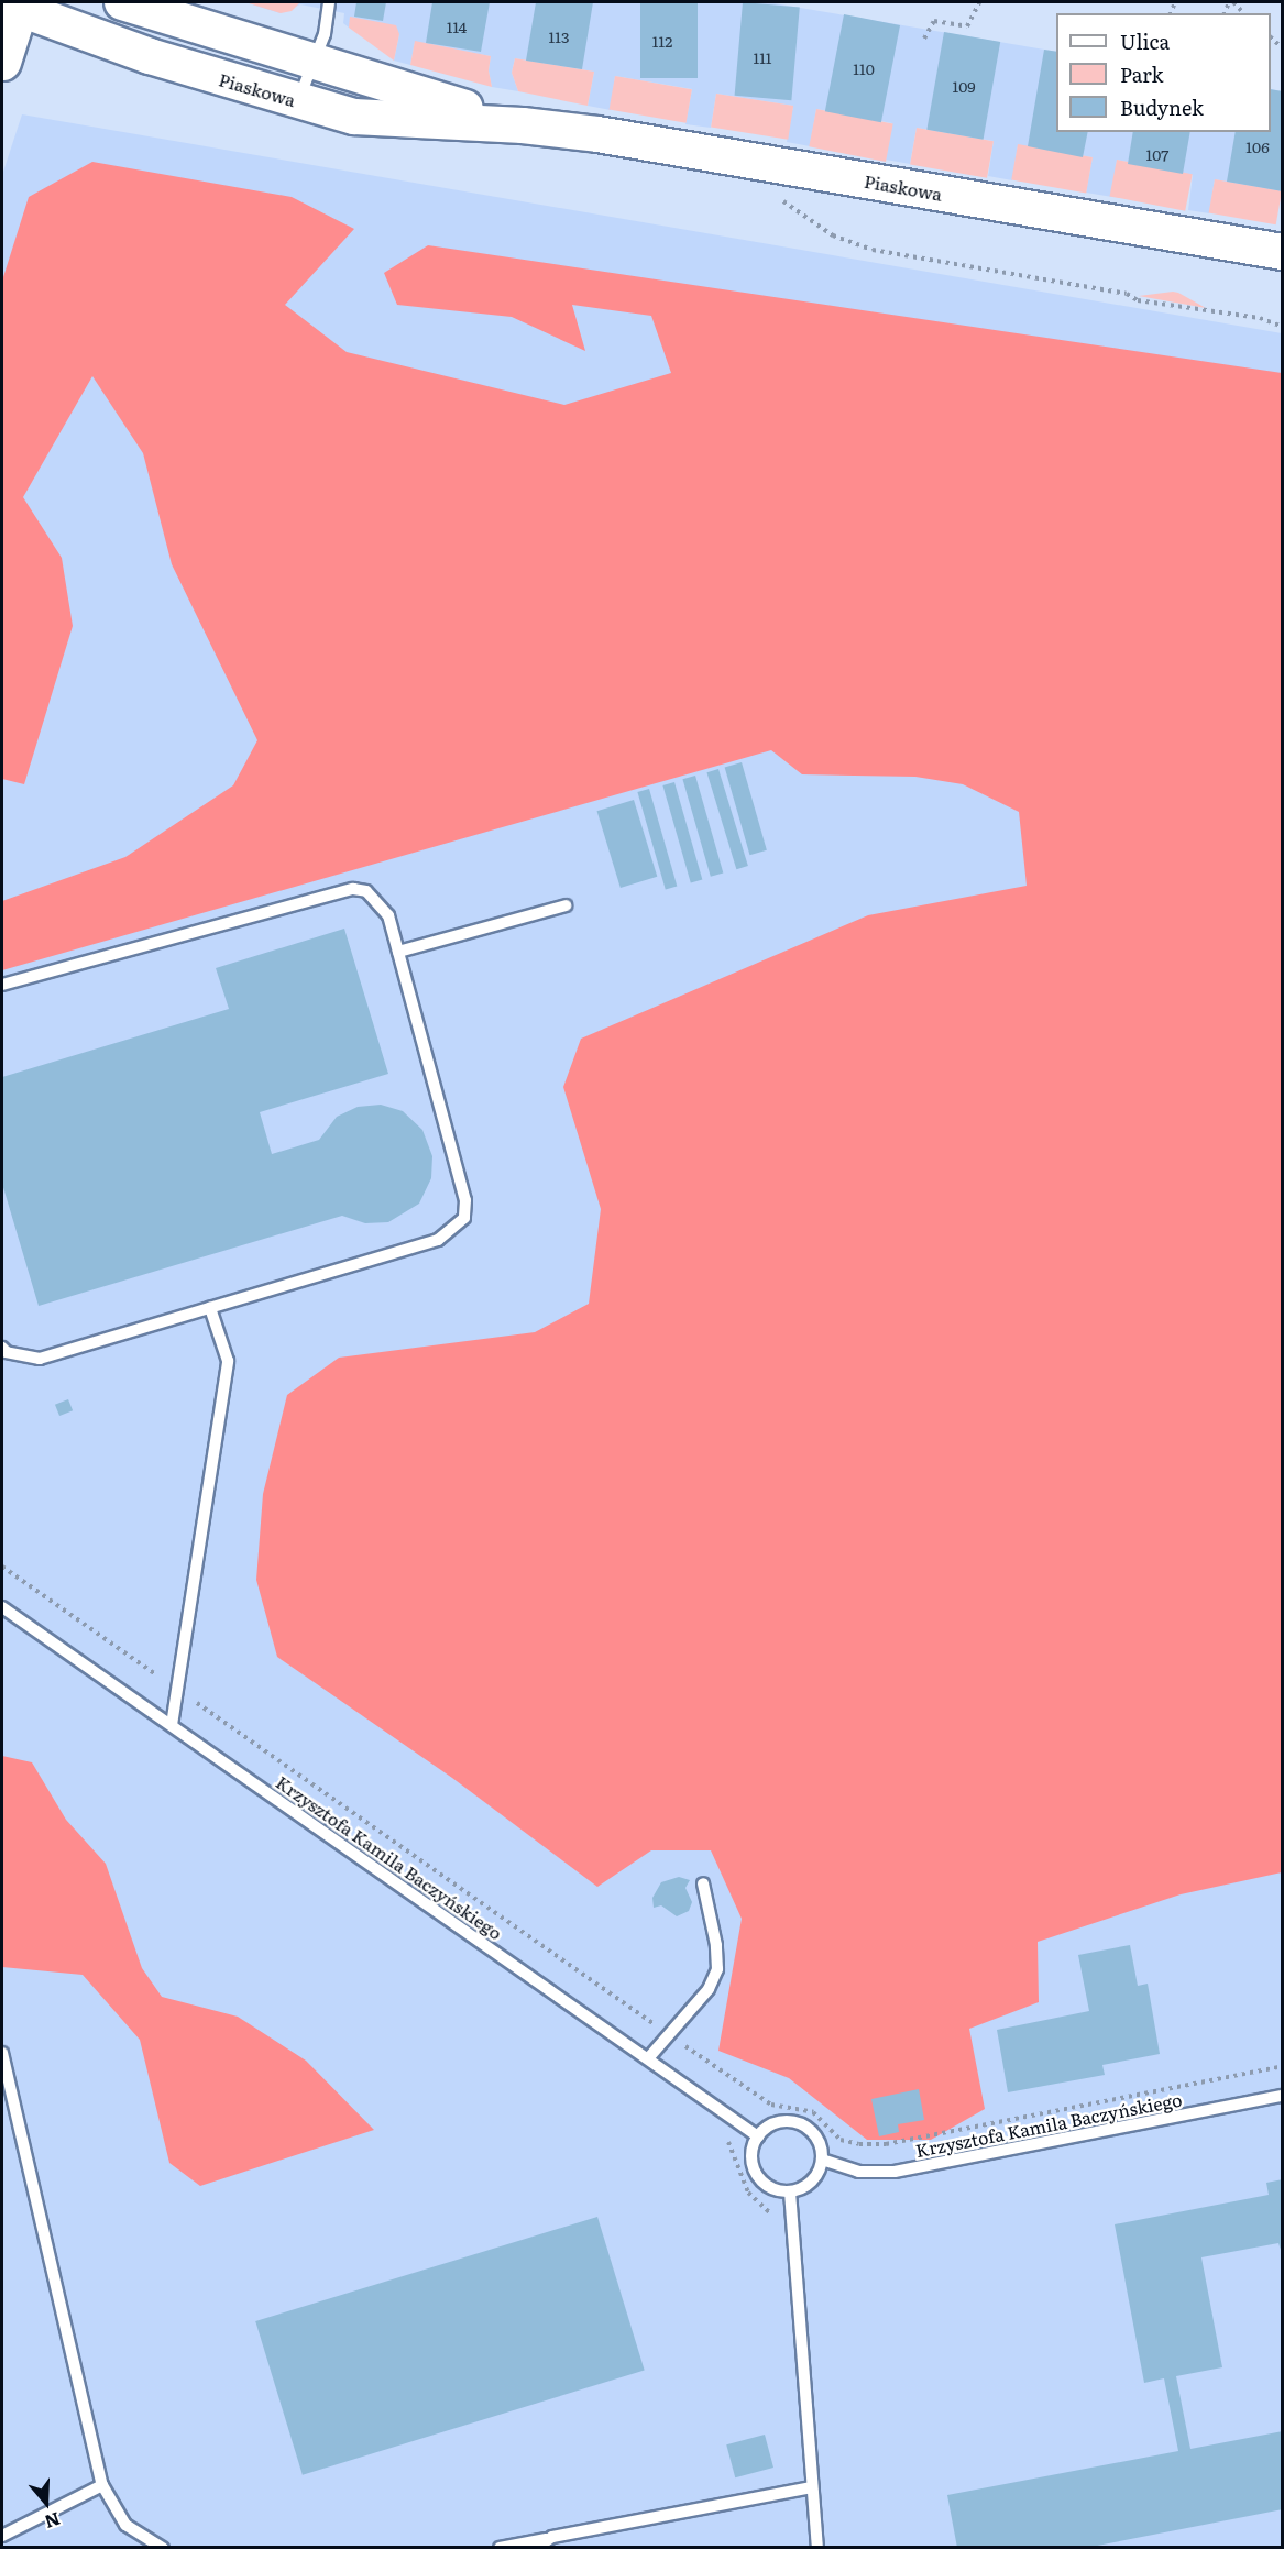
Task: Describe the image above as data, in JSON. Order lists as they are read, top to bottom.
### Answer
{
  "streets": {
    "street": ["Piaskowa"],
    "lane": ["Krzysztofa Kamila Baczyńskiego"]
  },
  "house_numbers": [
    "114",
    "113",
    "112",
    "111",
    "110",
    "109",
    "106",
    "107"
  ],
  "legend": ["Ulica", "Park", "Budynek"],
  "north": "bottom"
}
